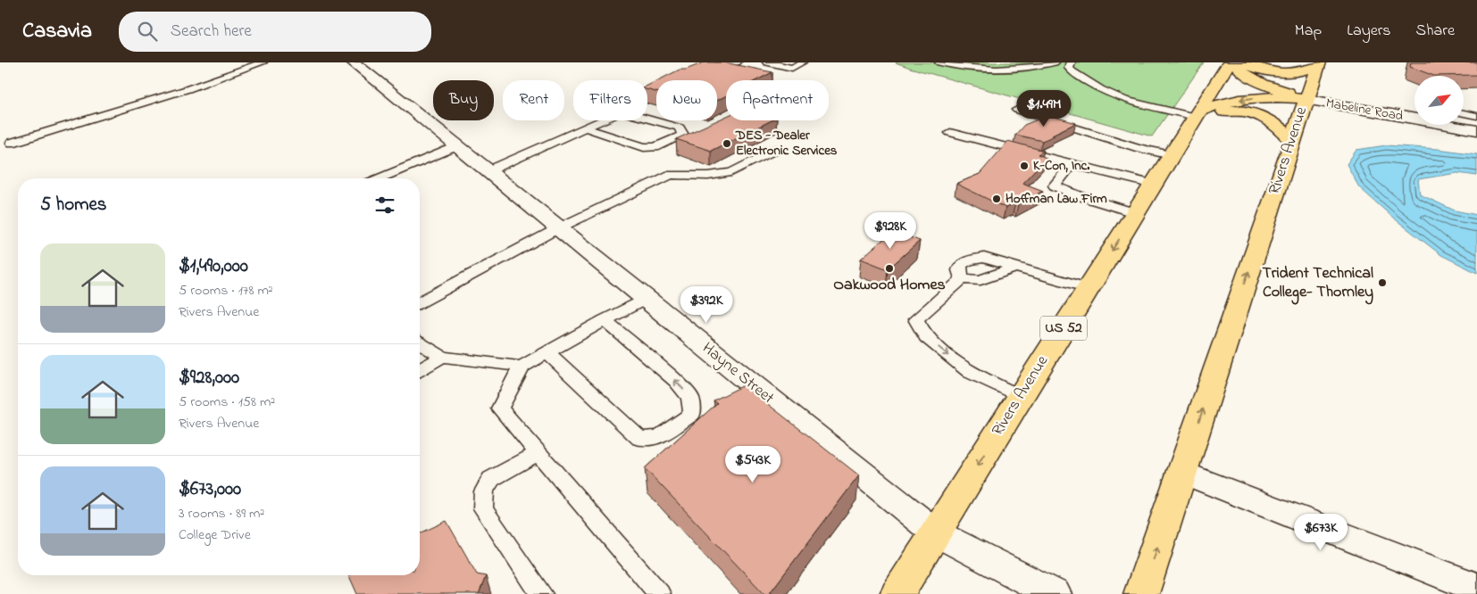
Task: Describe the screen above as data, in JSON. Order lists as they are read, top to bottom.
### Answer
{
  "streets": {
    "main road": ["Rivers Avenue", "US 52"],
    "street": ["Mabeline Road", "Hayne Street"]
  },
  "crossings": [
    ["Mabeline Road", "Rivers Avenue"],
    ["Rivers Avenue", "Hayne Street"]
  ],
  "places": [
    "DES - Dealer Electronic Services",
    "K-Con, Inc.",
    "Hoffman Law Firm",
    "Oakwood Homes",
    "Trident Technical College- Thornley"
  ],
  "north": "top right",
  "page": {
    "header": "Casavia",
    "search": "Search here",
    "nav": ["Map", "Layers", "Share"],
    "chip": [
      "Buy",
      "Rent",
      "Filters",
      "New",
      "Apartment"
    ],
    "price": [
      "$1.49M",
      "$928K",
      "$392K",
      "$543K",
      "$673K"
    ],
    "heading": "5 homes",
    "list": [
      {
        "name": "$1,490,000",
        "note": "5 rooms · 178 m² · Rivers Avenue"
      },
      {
        "name": "$928,000",
        "note": "5 rooms · 158 m² · Rivers Avenue"
      },
      {
        "name": "$673,000",
        "note": "3 rooms · 89 m² · College Drive"
      }
    ]
  }
}
